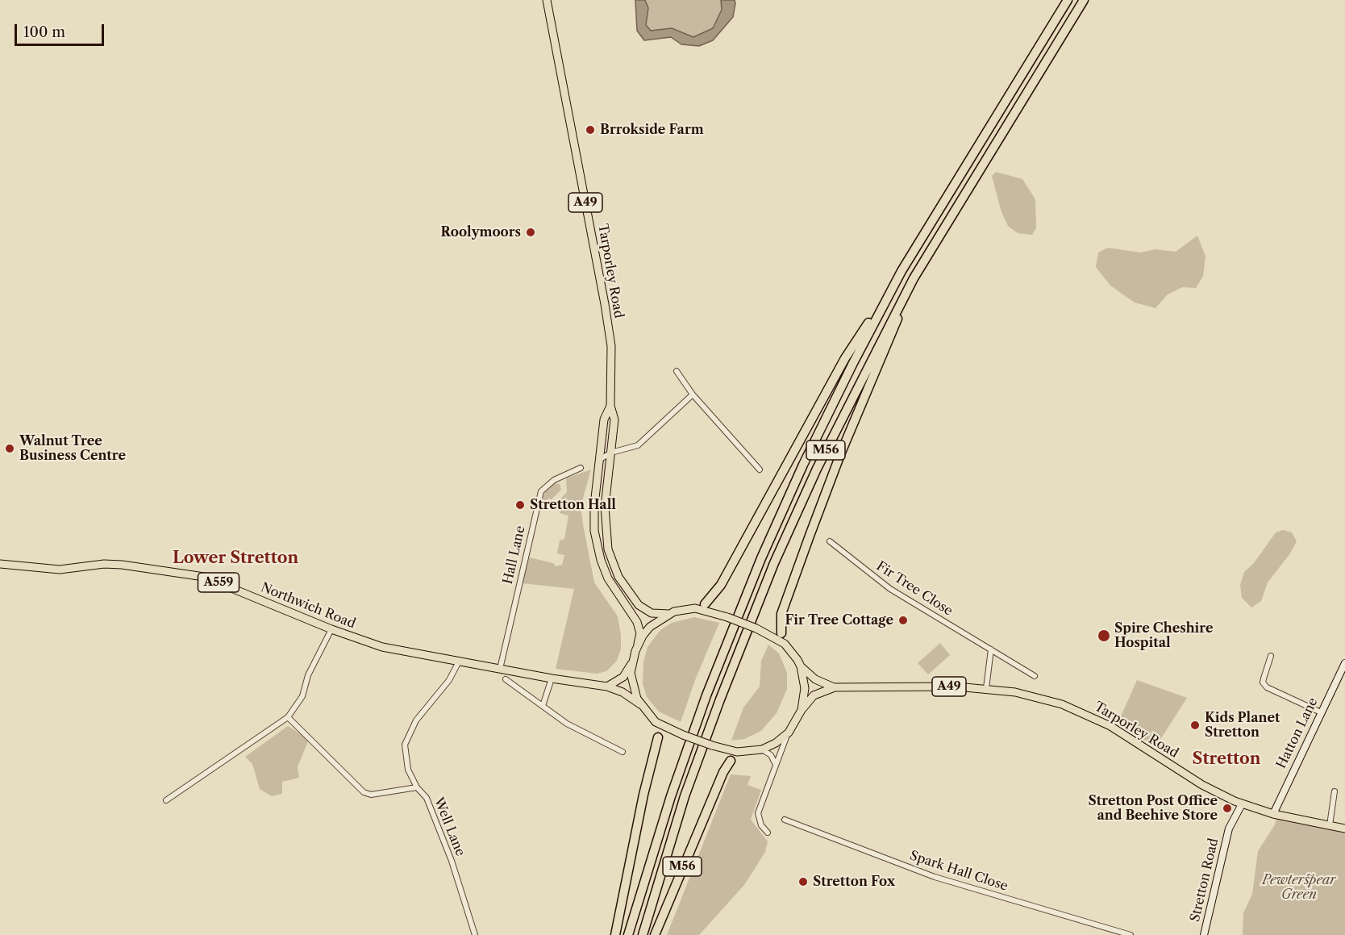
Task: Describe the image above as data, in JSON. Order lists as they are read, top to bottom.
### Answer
{
  "streets": {
    "highway": ["M56"],
    "main road": [
      "A49",
      "Tarporley Road",
      "A559",
      "Northwich Road",
      "Hatton Lane",
      "Stretton Road"
    ],
    "street": [
      "Hall Lane",
      "Fir Tree Close",
      "Well Lane",
      "Spark Hall Close"
    ]
  },
  "crossings": [
    ["A49", "Tarporley Road"],
    ["A49", "Hatton Lane"],
    ["Tarporley Road", "Northwich Road"],
    ["Tarporley Road", "Hatton Lane"],
    ["Tarporley Road", "Stretton Road"],
    ["Hall Lane", "Northwich Road"],
    ["Northwich Road", "Well Lane"]
  ],
  "districts": ["Lower Stretton", "Stretton"],
  "parks": ["Pewterspear Green"],
  "places": [
    "Brrokside Farm",
    "Roolymoors",
    "Walnut Tree Business Centre",
    "Stretton Hall",
    "Fir Tree Cottage",
    "Spire Cheshire Hospital",
    "Kids Planet Stretton",
    "Stretton Post Office and Beehive Store",
    "Stretton Fox"
  ],
  "scale_bar": "100 m"
}
